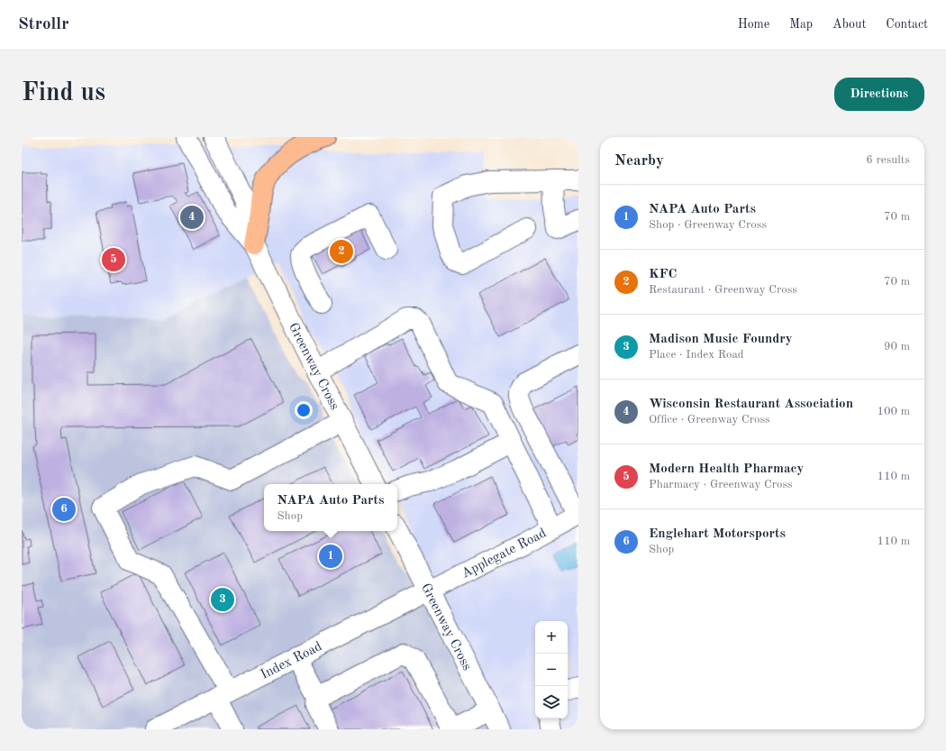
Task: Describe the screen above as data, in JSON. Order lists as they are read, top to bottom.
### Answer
{
  "streets": {
    "street": ["Greenway Cross", "Applegate Road", "Index Road"]
  },
  "crossings": [
    ["Greenway Cross", "Applegate Road"],
    ["Greenway Cross", "Index Road"],
    ["Applegate Road", "Index Road"]
  ],
  "page": {
    "header": "Strollr",
    "nav": [
      "Home",
      "Map",
      "About",
      "Contact"
    ],
    "buttons": "Directions",
    "title": "Find us",
    "heading": ["Nearby", "6 results"],
    "list": [
      {
        "mark": "1",
        "name": "NAPA Auto Parts",
        "note": "Shop · Greenway Cross",
        "value": "70 m"
      },
      {
        "mark": "2",
        "name": "KFC",
        "note": "Restaurant · Greenway Cross",
        "value": "70 m"
      },
      {
        "mark": "3",
        "name": "Madison Music Foundry",
        "note": "Place · Index Road",
        "value": "90 m"
      },
      {
        "mark": "4",
        "name": "Wisconsin Restaurant Association",
        "note": "Office · Greenway Cross",
        "value": "100 m"
      },
      {
        "mark": "5",
        "name": "Modern Health Pharmacy",
        "note": "Pharmacy · Greenway Cross",
        "value": "110 m"
      },
      {
        "mark": "6",
        "name": "Englehart Motorsports",
        "note": "Shop",
        "value": "110 m"
      }
    ],
    "pins": [
      "4",
      "2",
      "5",
      "6",
      "1",
      "3"
    ],
    "popup": ["NAPA Auto Parts", "Shop"],
    "map_buttons": ["+", "−"]
  }
}
